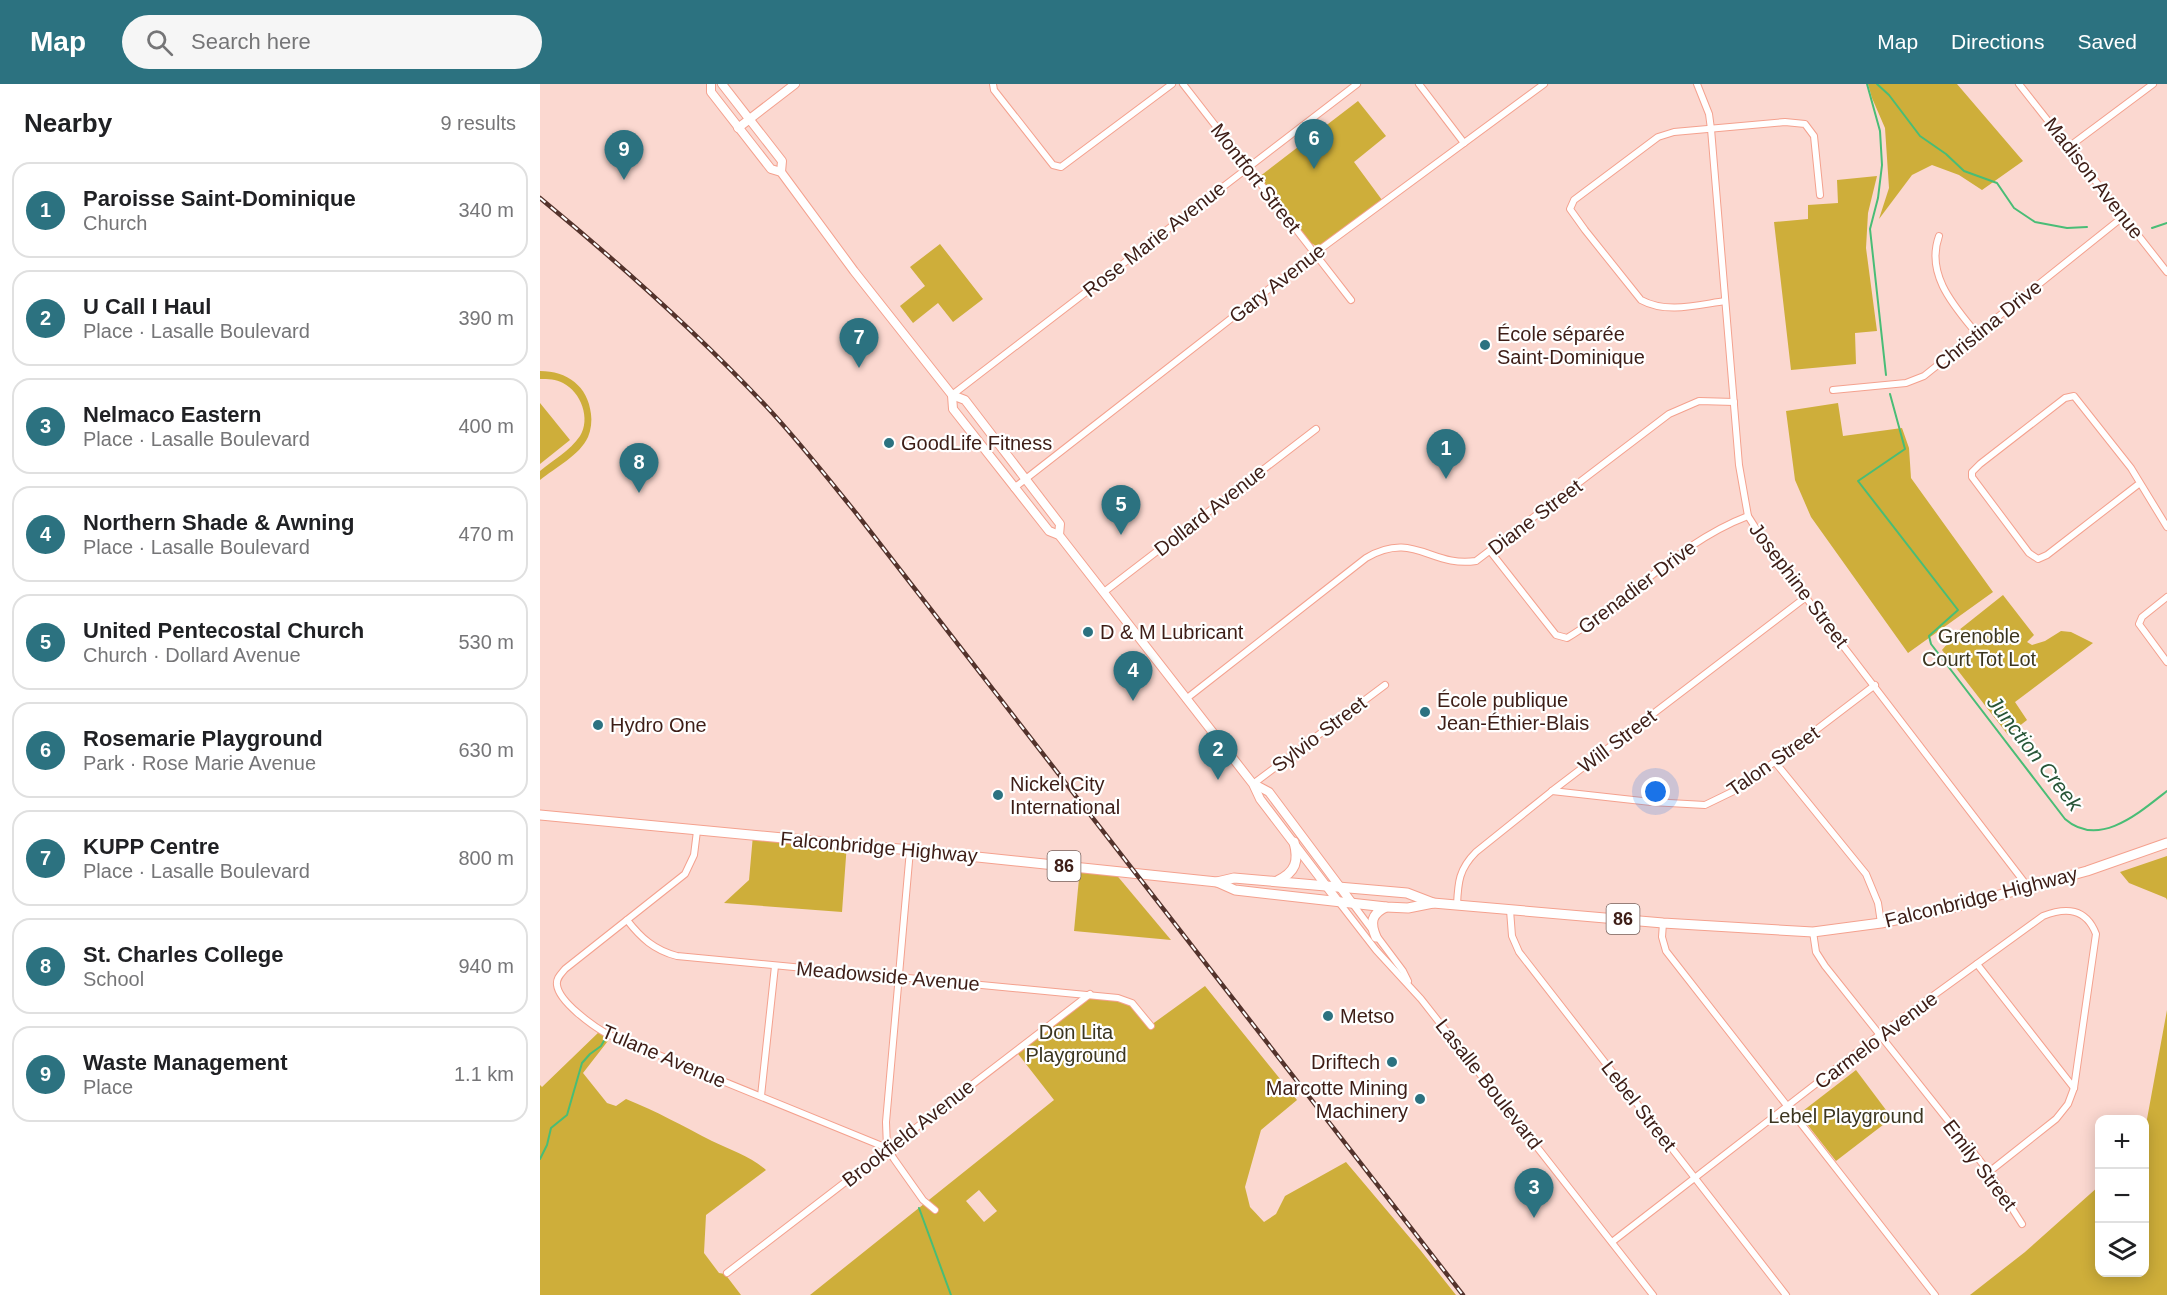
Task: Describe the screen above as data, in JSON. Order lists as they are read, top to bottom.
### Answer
{
  "streets": {
    "main road": ["Falconbridge Highway", "86", "Lasalle Boulevard"],
    "street": [
      "Montfort Street",
      "Madison Avenue",
      "Rose Marie Avenue",
      "Gary Avenue",
      "Christina Drive",
      "Dollard Avenue",
      "Diane Street",
      "Josephine Street",
      "Grenadier Drive",
      "Sylvio Street",
      "Will Street",
      "Talon Street",
      "Meadowside Avenue",
      "Carmelo Avenue",
      "Tulane Avenue",
      "Lebel Street",
      "Brookfield Avenue",
      "Emily Street"
    ]
  },
  "crossings": [
    ["Montfort Street", "Rose Marie Avenue"],
    ["Montfort Street", "Gary Avenue"],
    ["Madison Avenue", "Christina Drive"],
    ["Rose Marie Avenue", "Lasalle Boulevard"],
    ["Gary Avenue", "Lasalle Boulevard"],
    ["Dollard Avenue", "Lasalle Boulevard"],
    ["Diane Street", "Josephine Street"],
    ["Diane Street", "Grenadier Drive"],
    ["Diane Street", "Lasalle Boulevard"],
    ["Josephine Street", "Grenadier Drive"],
    ["Josephine Street", "Will Street"],
    ["Josephine Street", "Talon Street"],
    ["Josephine Street", "Falconbridge Highway"],
    ["Sylvio Street", "Lasalle Boulevard"],
    ["Will Street", "Talon Street"],
    ["Will Street", "Falconbridge Highway"],
    ["Falconbridge Highway", "Tulane Avenue"],
    ["Falconbridge Highway", "Lasalle Boulevard"],
    ["Falconbridge Highway", "Lebel Street"],
    ["Falconbridge Highway", "Emily Street"],
    ["Meadowside Avenue", "Tulane Avenue"],
    ["Meadowside Avenue", "Brookfield Avenue"],
    ["Carmelo Avenue", "Lasalle Boulevard"],
    ["Carmelo Avenue", "Lebel Street"],
    ["Carmelo Avenue", "Emily Street"],
    ["Tulane Avenue", "Brookfield Avenue"]
  ],
  "water": ["Junction Creek"],
  "parks": ["Grenoble Court Tot Lot", "Don Lita Playground", "Lebel Playground"],
  "places": [
    "École séparée Saint-Dominique",
    "GoodLife Fitness",
    "D & M Lubricant",
    "École publique Jean-Éthier-Blais",
    "Hydro One",
    "Nickel City International",
    "Metso",
    "Driftech",
    "Marcotte Mining Machinery"
  ],
  "page": {
    "header": "Map",
    "search": "Search here",
    "nav": ["Map", "Directions", "Saved"],
    "heading": ["Nearby", "9 results"],
    "pins": [
      "6",
      "9",
      "7",
      "1",
      "8",
      "5",
      "4",
      "2",
      "3"
    ],
    "list": [
      {
        "mark": "1",
        "name": "Paroisse Saint-Dominique",
        "note": "Church",
        "value": "340 m"
      },
      {
        "mark": "2",
        "name": "U Call I Haul",
        "note": "Place · Lasalle Boulevard",
        "value": "390 m"
      },
      {
        "mark": "3",
        "name": "Nelmaco Eastern",
        "note": "Place · Lasalle Boulevard",
        "value": "400 m"
      },
      {
        "mark": "4",
        "name": "Northern Shade & Awning",
        "note": "Place · Lasalle Boulevard",
        "value": "470 m"
      },
      {
        "mark": "5",
        "name": "United Pentecostal Church",
        "note": "Church · Dollard Avenue",
        "value": "530 m"
      },
      {
        "mark": "6",
        "name": "Rosemarie Playground",
        "note": "Park · Rose Marie Avenue",
        "value": "630 m"
      },
      {
        "mark": "7",
        "name": "KUPP Centre",
        "note": "Place · Lasalle Boulevard",
        "value": "800 m"
      },
      {
        "mark": "8",
        "name": "St. Charles College",
        "note": "School",
        "value": "940 m"
      },
      {
        "mark": "9",
        "name": "Waste Management",
        "note": "Place",
        "value": "1.1 km"
      }
    ],
    "map_buttons": ["+", "−"]
  }
}
